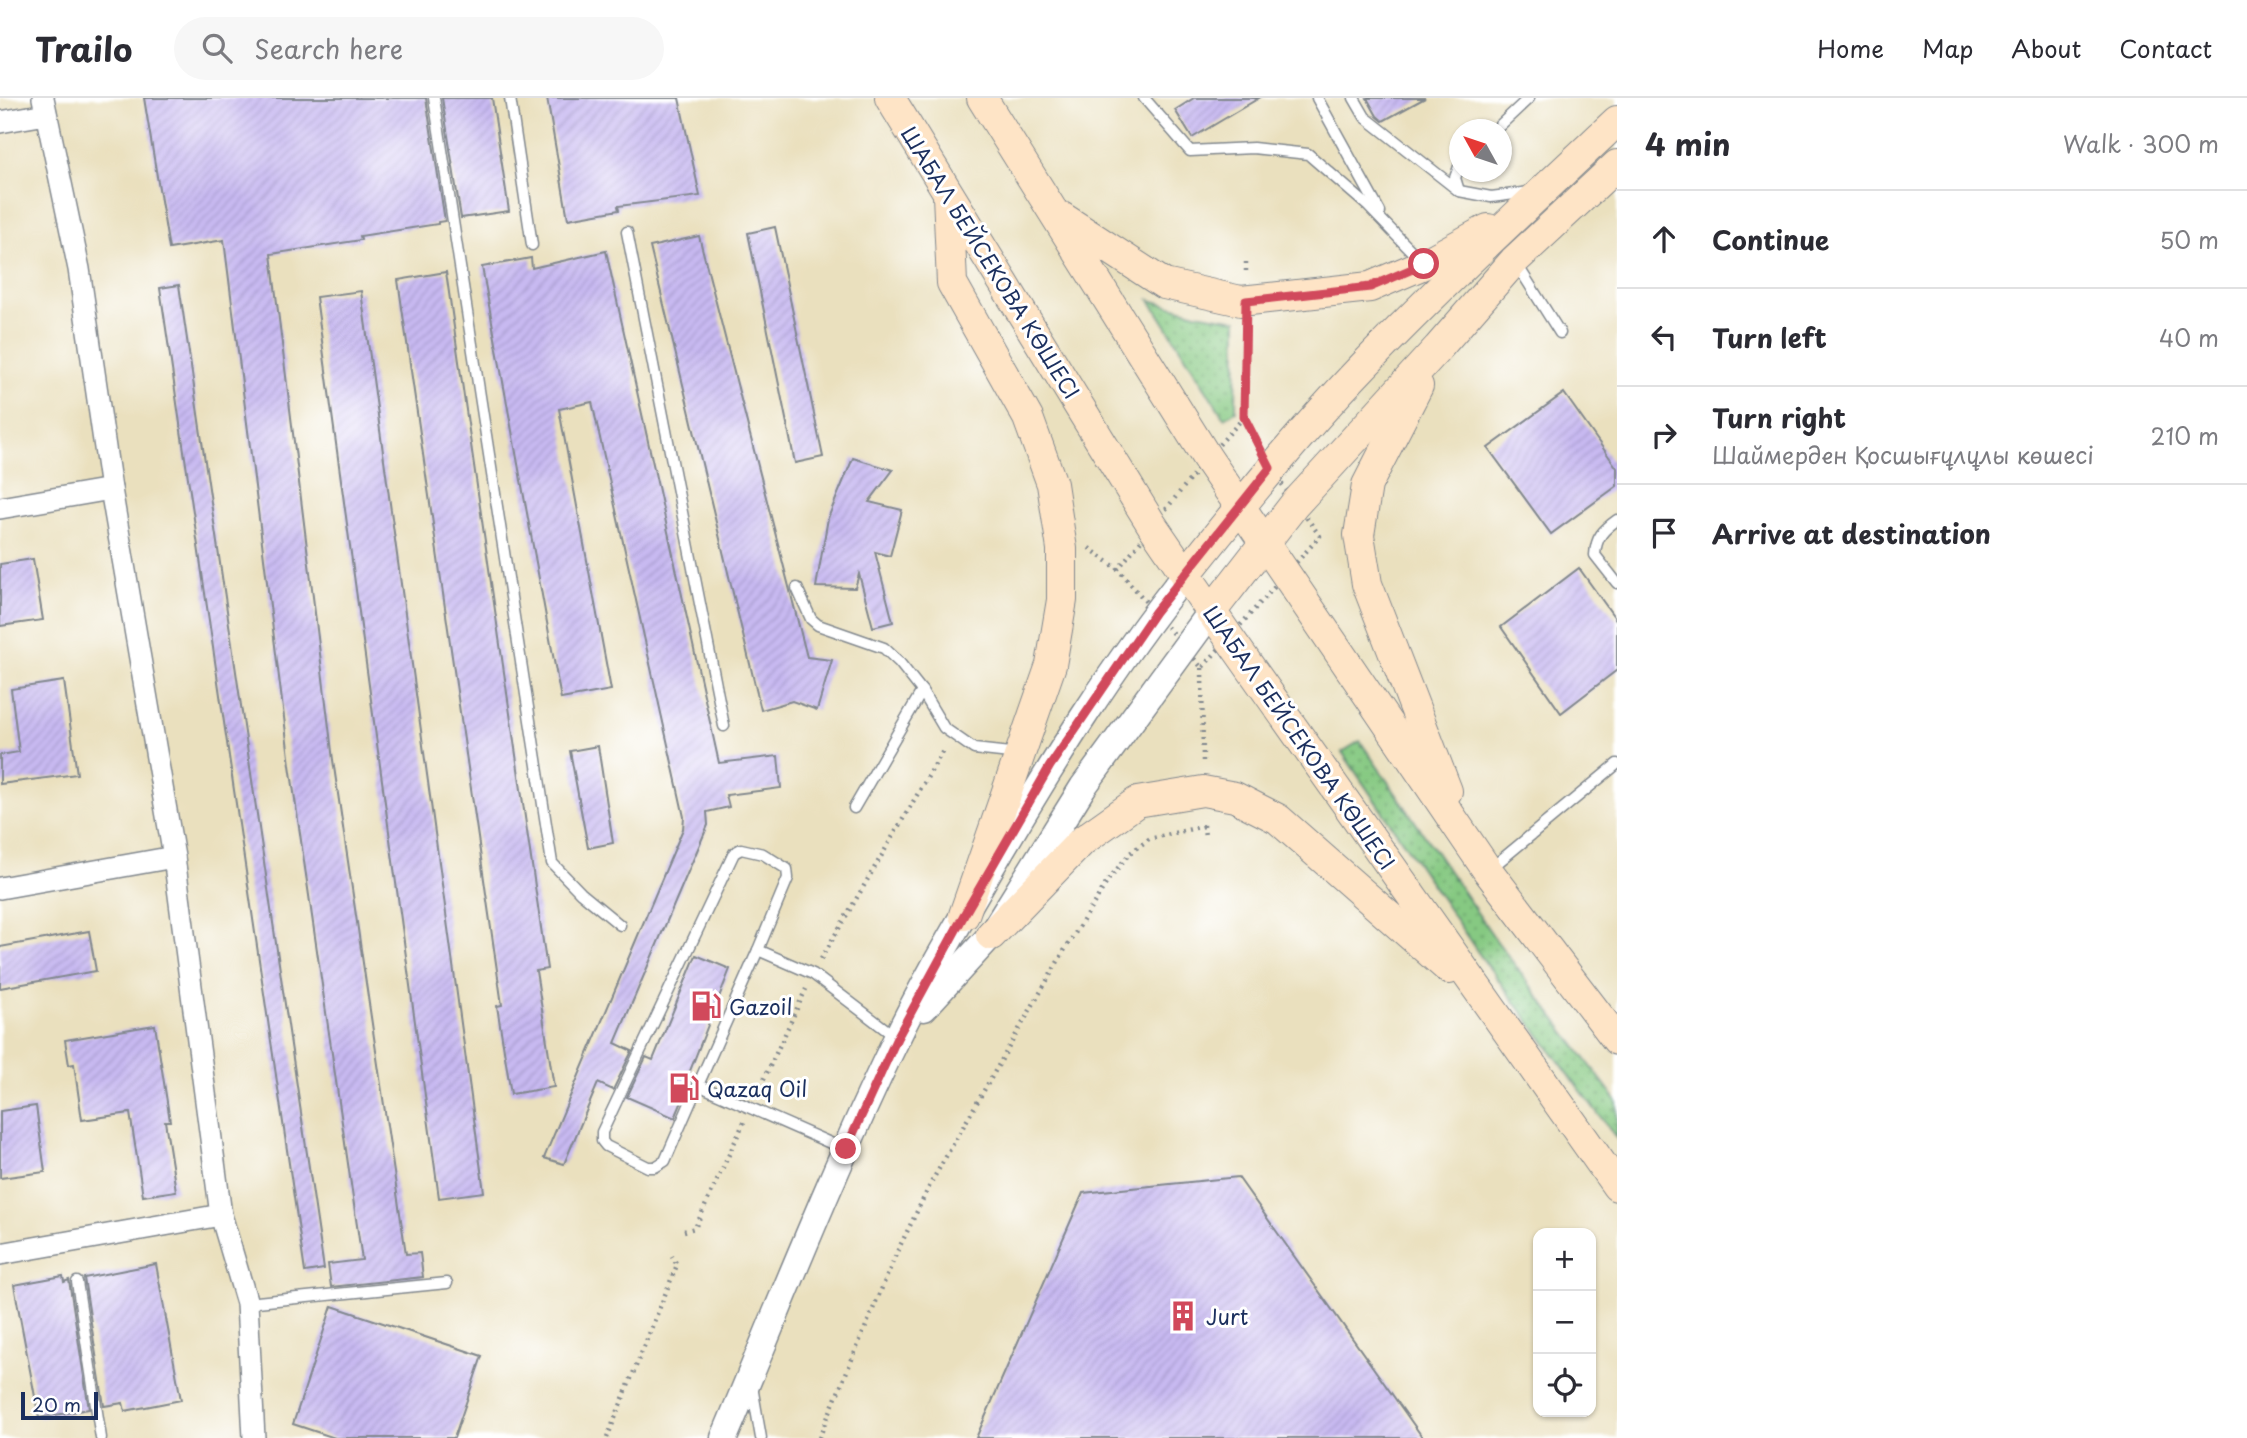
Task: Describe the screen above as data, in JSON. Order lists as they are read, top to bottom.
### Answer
{
  "streets": {
    "main road": ["ШАБАЛ БЕЙСЕКОВА КӨШЕСІ"]
  },
  "places": {
    "fuel station": ["Gazoil", "Qazaq Oil"],
    "building": ["Jurt"]
  },
  "scale_bar": "20 m",
  "north": "top left",
  "page": {
    "header": "Trailo",
    "search": "Search here",
    "nav": [
      "Home",
      "Map",
      "About",
      "Contact"
    ],
    "heading": ["4 min", "Walk · 300 m"],
    "list": [
      ["Continue", "50 m"],
      ["Turn left", "40 m"],
      ["Turn right", "Шаймерден Қосшығұлұлы көшесі", "210 m"],
      "Arrive at destination"
    ],
    "map_buttons": ["+", "−"],
    "scale": "20 m"
  }
}
